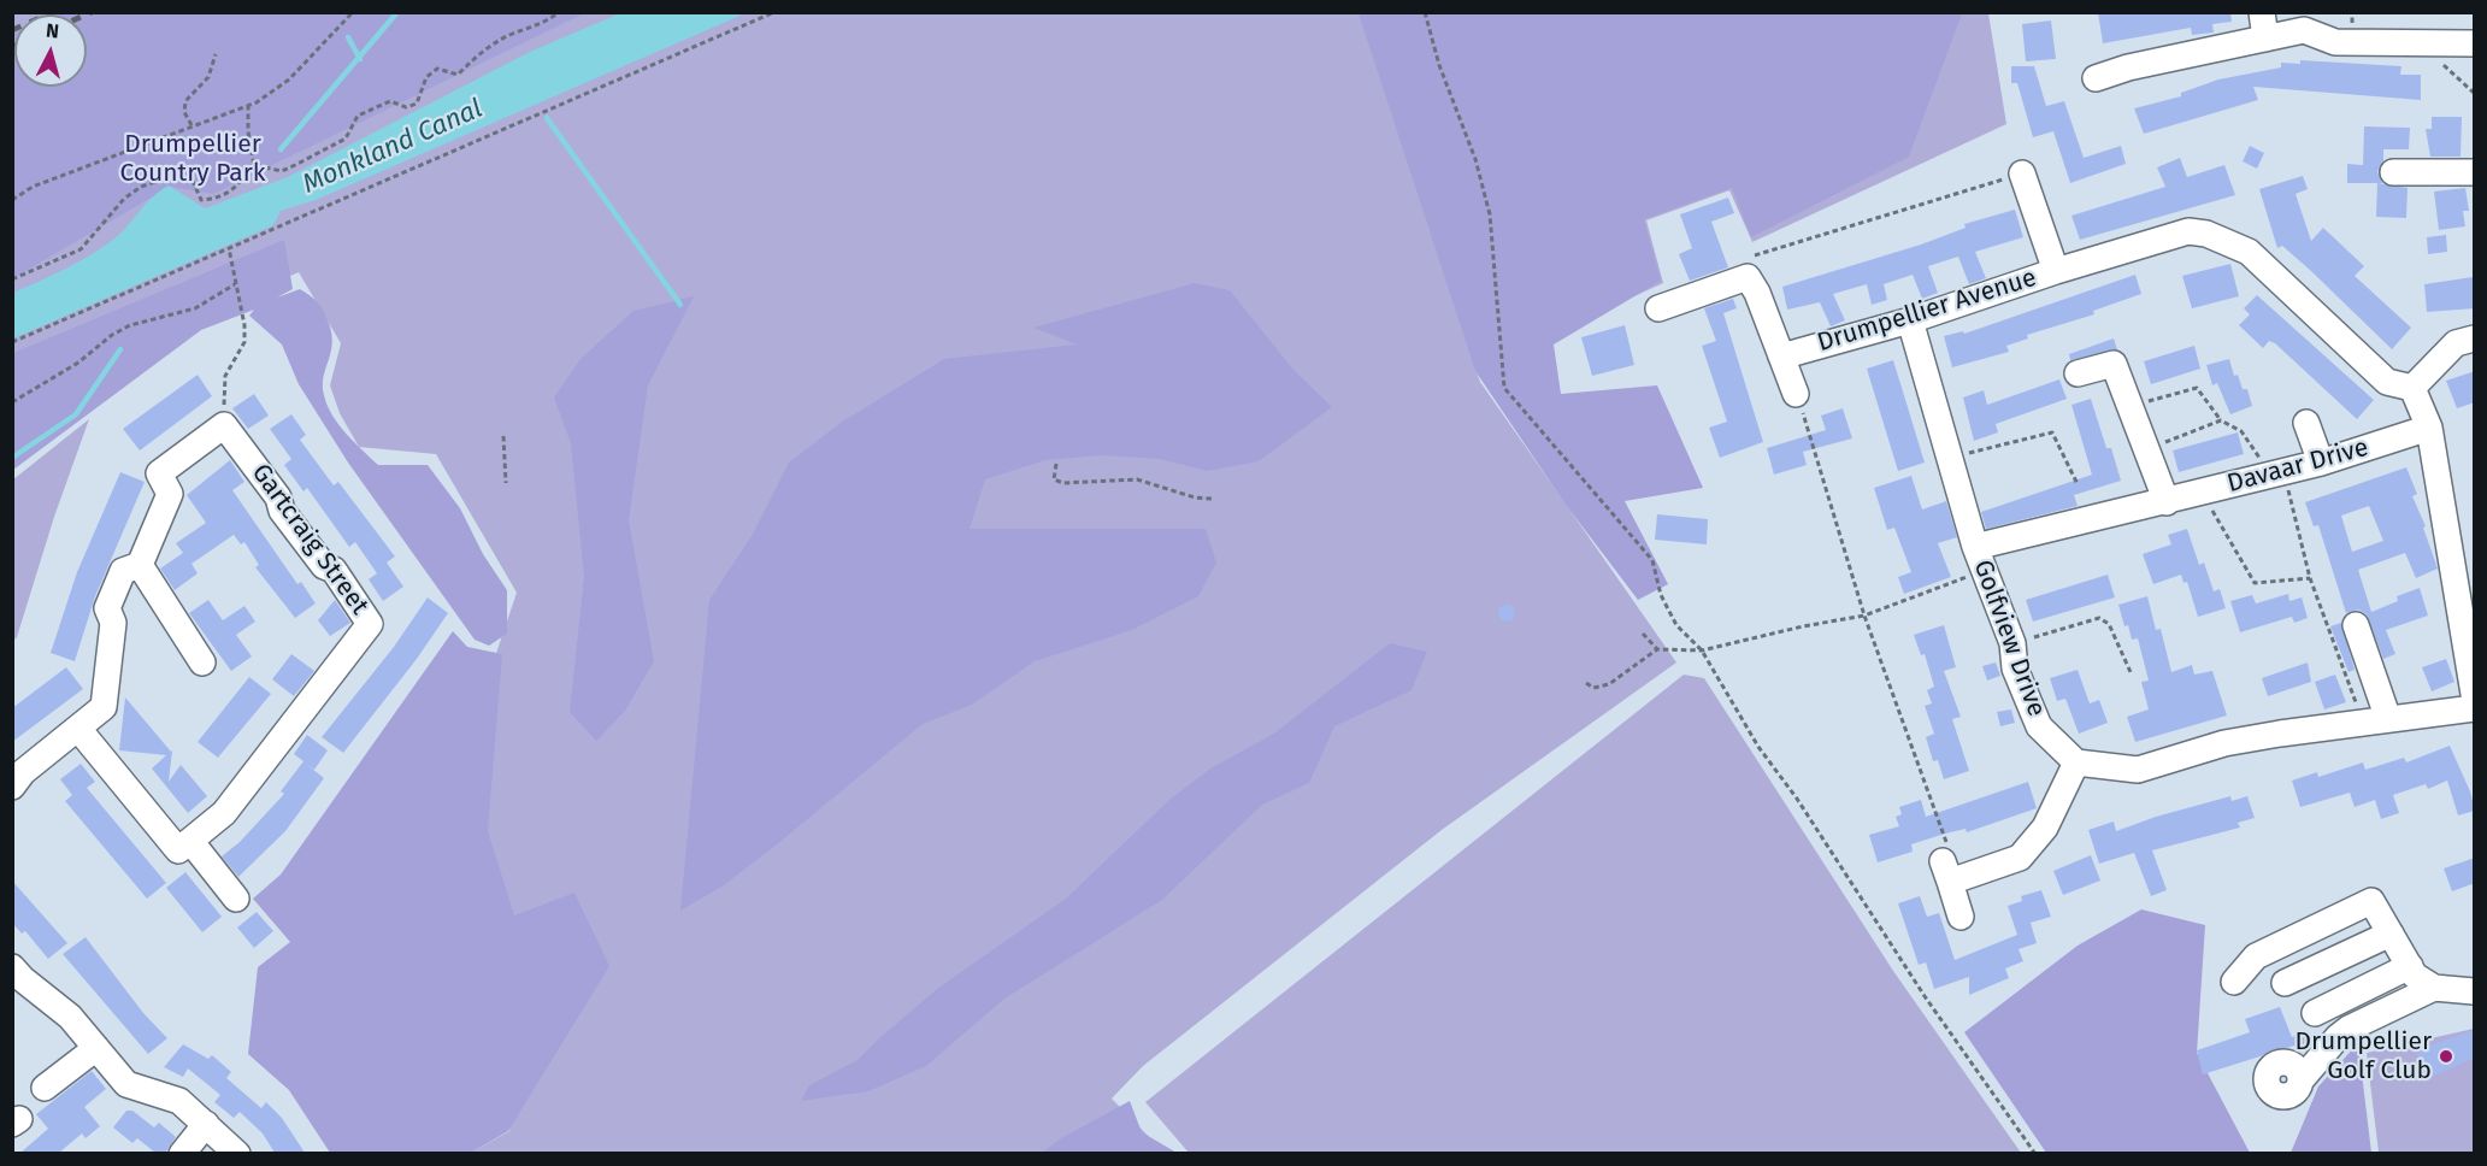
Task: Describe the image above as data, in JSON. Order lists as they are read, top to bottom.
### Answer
{
  "streets": {
    "street": [
      "Drumpellier Avenue",
      "Davaar Drive",
      "Gartcraig Street",
      "Golfview Drive"
    ]
  },
  "crossings": [
    ["Drumpellier Avenue", "Golfview Drive"],
    ["Davaar Drive", "Golfview Drive"]
  ],
  "water": ["Monkland Canal"],
  "parks": ["Drumpellier Country Park"],
  "places": ["Drumpellier Golf Club"],
  "north": "top"
}
